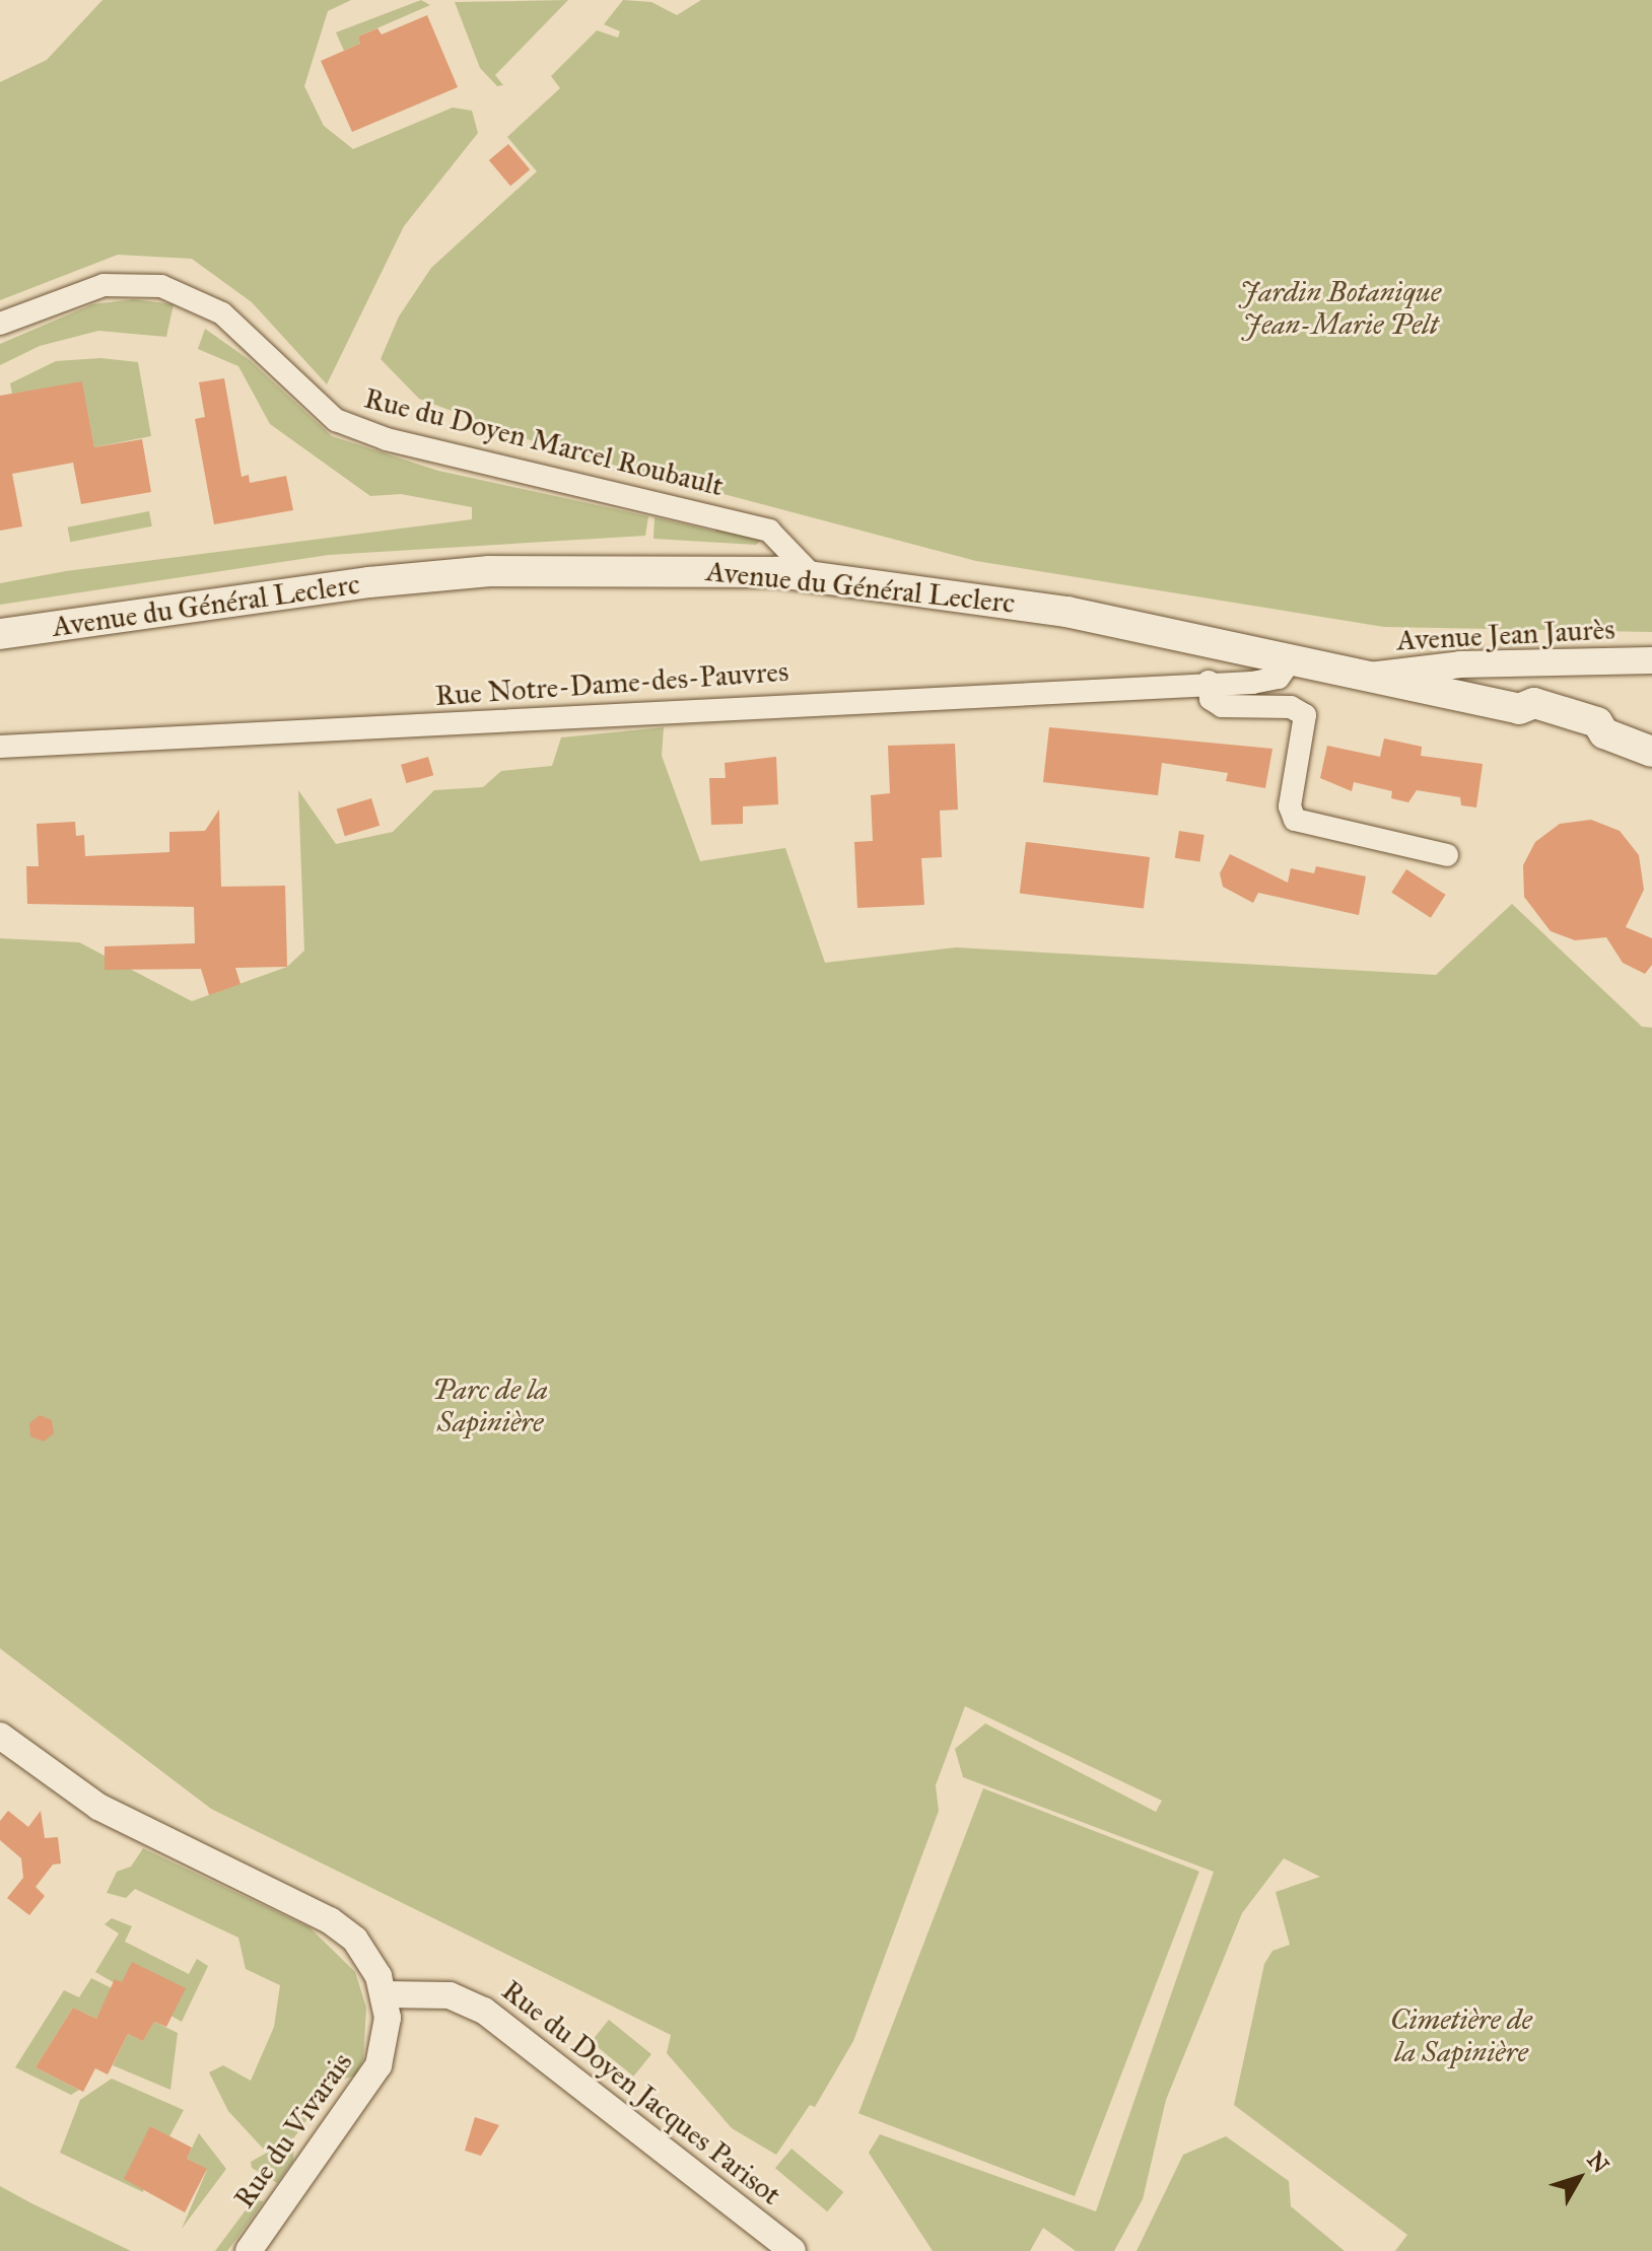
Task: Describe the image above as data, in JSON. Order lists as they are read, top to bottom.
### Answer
{
  "streets": {
    "main road": ["Avenue du Général Leclerc"],
    "street": [
      "Rue du Doyen Marcel Roubault",
      "Avenue Jean Jaurès",
      "Rue Notre-Dame-des-Pauvres",
      "Rue du Doyen Jacques Parisot",
      "Rue du Vivarais"
    ]
  },
  "crossings": [
    ["Rue du Doyen Marcel Roubault", "Avenue du Général Leclerc"],
    ["Avenue du Général Leclerc", "Avenue Jean Jaurès"],
    ["Avenue du Général Leclerc", "Rue Notre-Dame-des-Pauvres"],
    ["Rue du Doyen Jacques Parisot", "Rue du Vivarais"]
  ],
  "parks": ["Jardin Botanique Jean-Marie Pelt", "Parc de la Sapinière", "Cimetière de la Sapinière"],
  "north": "top right"
}
